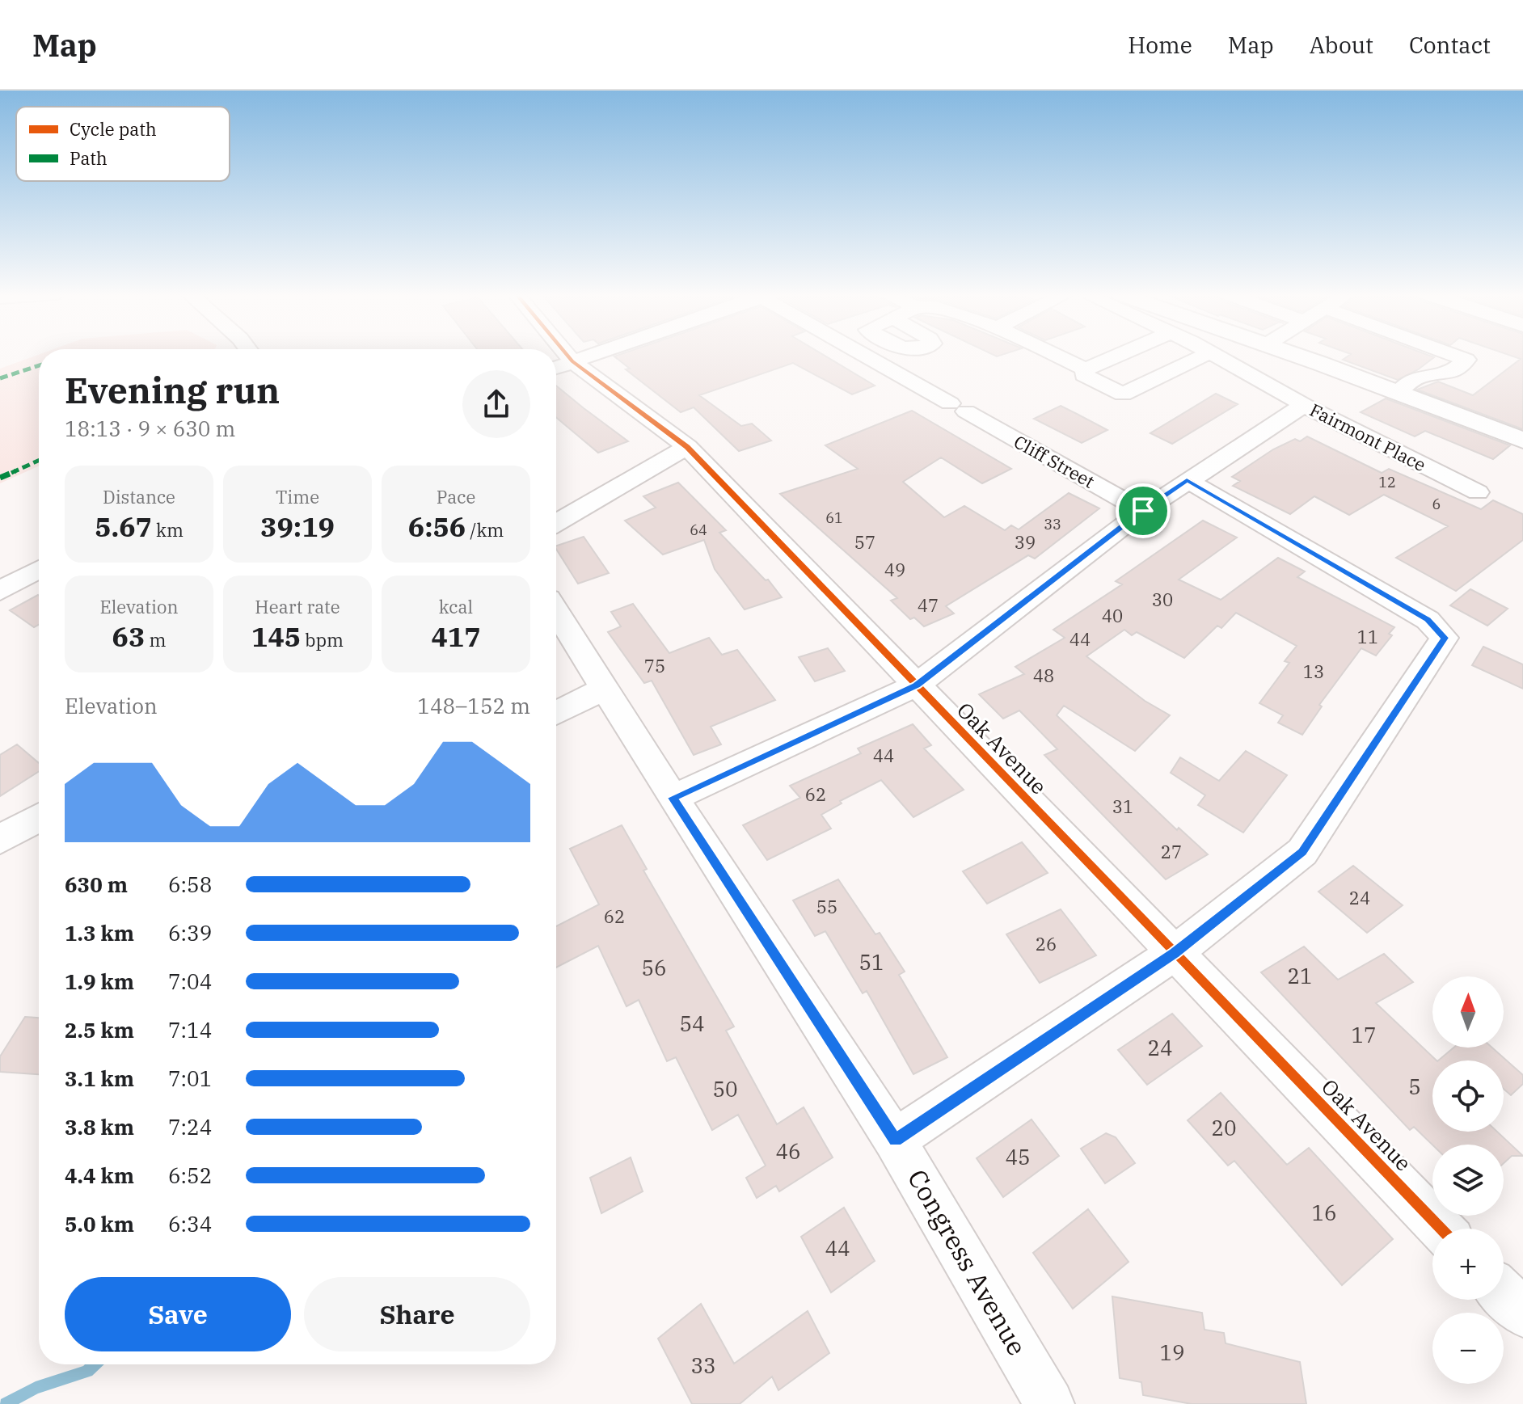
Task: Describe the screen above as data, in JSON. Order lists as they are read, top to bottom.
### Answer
{
  "streets": {
    "street": [
      "Fairmont Place",
      "Cliff Street",
      "Oak Avenue",
      "Congress Avenue"
    ]
  },
  "house_numbers": [
    "12",
    "6",
    "61",
    "33",
    "64",
    "57",
    "39",
    "49",
    "30",
    "47",
    "40",
    "11",
    "44",
    "75",
    "13",
    "48",
    "44",
    "62",
    "31",
    "27",
    "24",
    "55",
    "62",
    "26",
    "51",
    "56",
    "21",
    "54",
    "17",
    "24",
    "5",
    "50",
    "20",
    "46",
    "45",
    "16",
    "44",
    "19",
    "33"
  ],
  "legend": ["Cycle path", "Path"],
  "north": "top",
  "page": {
    "header": "Map",
    "nav": [
      "Home",
      "Map",
      "About",
      "Contact"
    ],
    "heading": ["Evening run", "18:13 · 9 × 630 m"],
    "stats": [
      ["Distance", "5.67 km"],
      ["Time", "39:19"],
      ["Pace", "6:56 /km"],
      ["Elevation", "63 m"],
      ["Heart rate", "145 bpm"],
      ["kcal", "417"]
    ],
    "chart": ["Elevation", "148–152 m"],
    "list": [
      {
        "name": "630 m",
        "note": "6:58"
      },
      {
        "name": "1.3 km",
        "note": "6:39"
      },
      {
        "name": "1.9 km",
        "note": "7:04"
      },
      {
        "name": "2.5 km",
        "note": "7:14"
      },
      {
        "name": "3.1 km",
        "note": "7:01"
      },
      {
        "name": "3.8 km",
        "note": "7:24"
      },
      {
        "name": "4.4 km",
        "note": "6:52"
      },
      {
        "name": "5.0 km",
        "note": "6:34"
      }
    ],
    "map_buttons": ["+", "−"],
    "buttons": ["Save", "Share"]
  }
}
